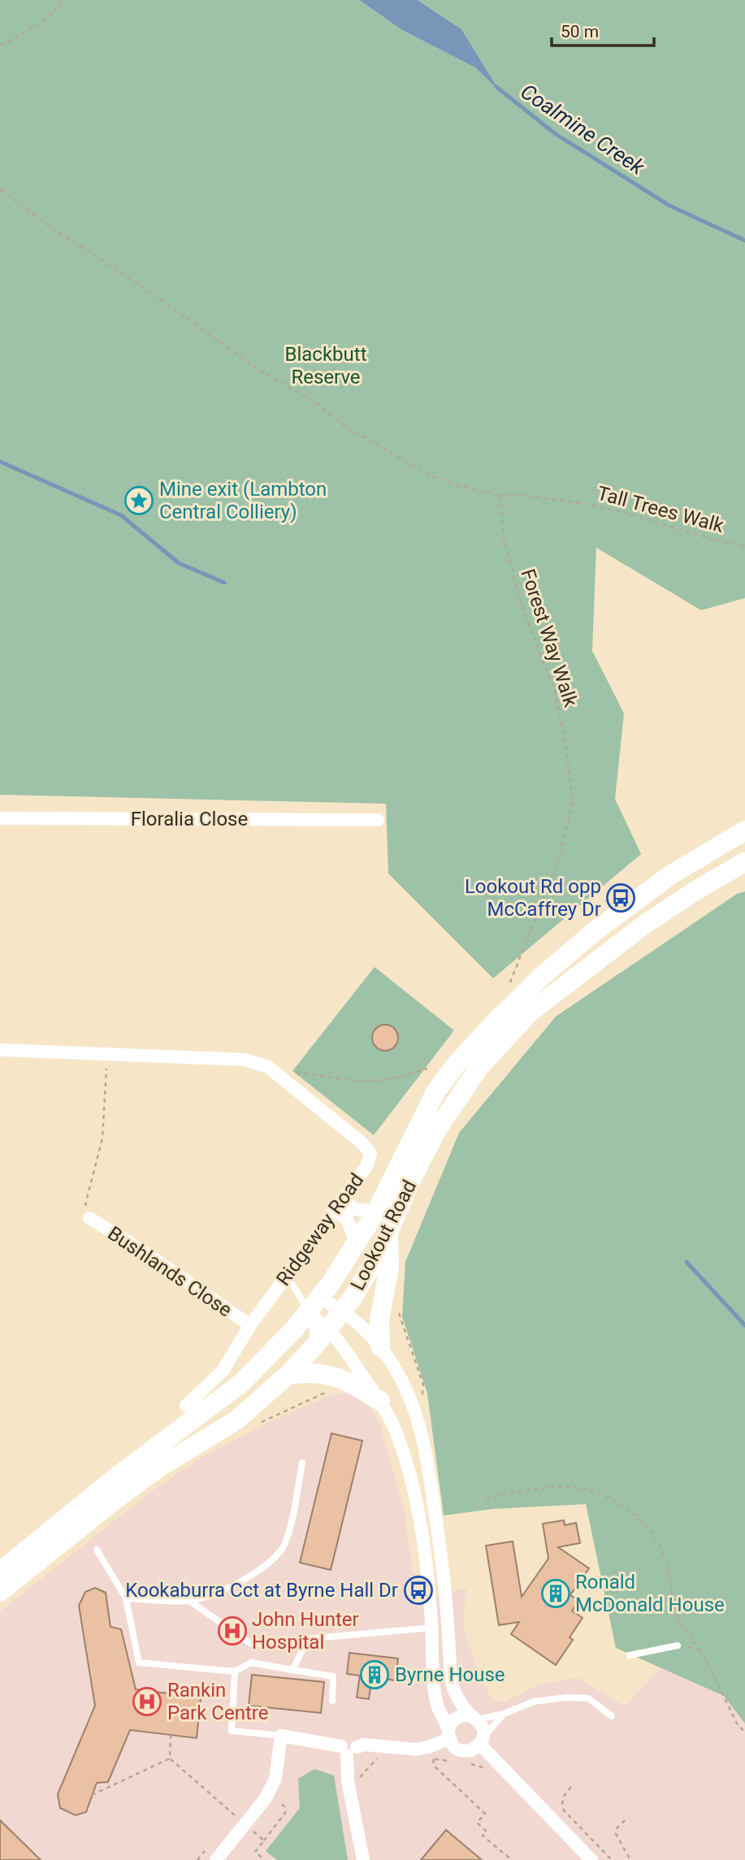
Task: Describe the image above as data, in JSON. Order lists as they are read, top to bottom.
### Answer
{
  "streets": {
    "highway": ["Lookout Road"],
    "street": ["Floralia Close", "Ridgeway Road", "Bushlands Close"],
    "path": ["Tall Trees Walk", "Forest Way Walk"]
  },
  "crossings": [
    ["Tall Trees Walk", "Forest Way Walk"],
    ["Ridgeway Road", "Lookout Road"],
    ["Ridgeway Road", "Bushlands Close"]
  ],
  "water": ["Coalmine Creek"],
  "parks": ["Blackbutt Reserve"],
  "places": {
    "place": ["Mine exit (Lambton Central Colliery)"],
    "bus stop": ["Lookout Rd opp McCaffrey Dr", "Kookaburra Cct at Byrne Hall Dr"],
    "building": ["Ronald McDonald House", "Byrne House"],
    "hospital": ["John Hunter Hospital", "Rankin Park Centre"]
  },
  "scale_bar": "50 m"
}
